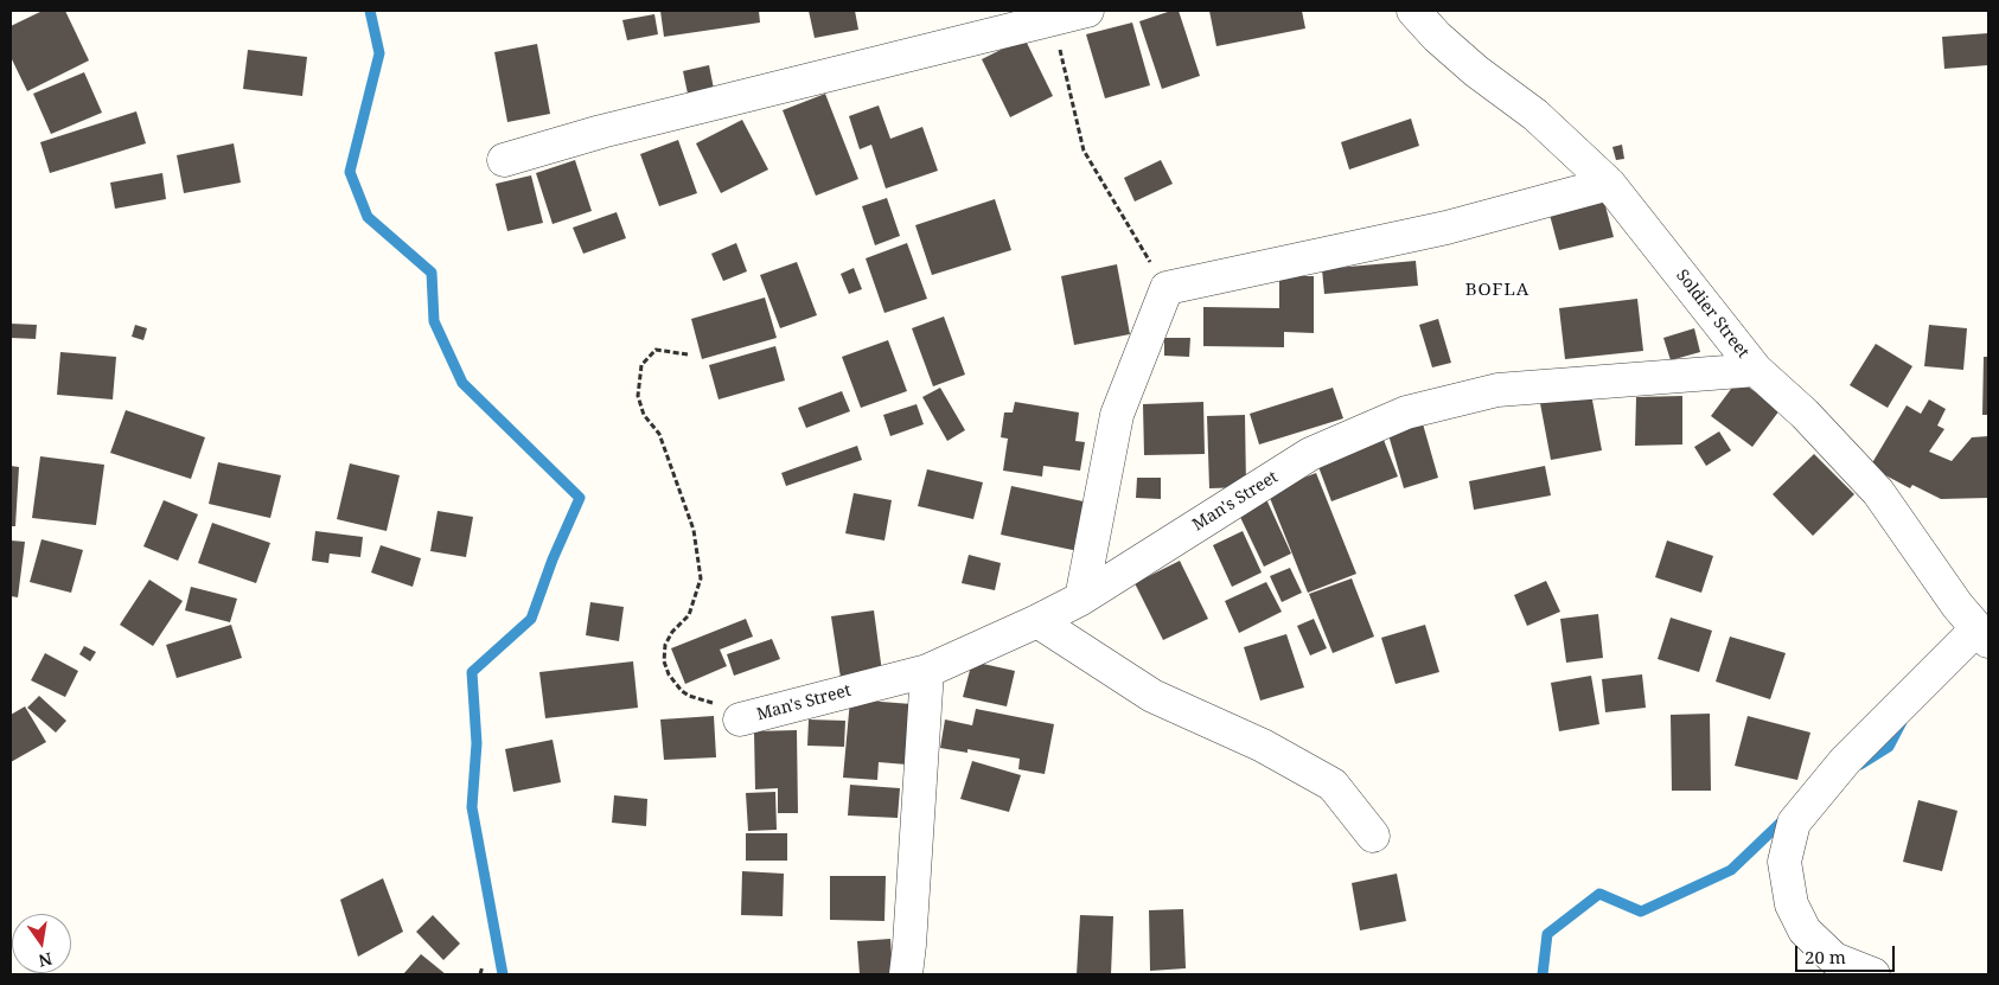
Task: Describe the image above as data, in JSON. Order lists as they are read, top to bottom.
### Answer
{
  "streets": {
    "street": ["Soldier Street", "Man's Street"]
  },
  "crossings": [
    ["Soldier Street", "Man's Street"]
  ],
  "districts": ["BOFLA"],
  "scale_bar": "20 m",
  "north": "bottom"
}
